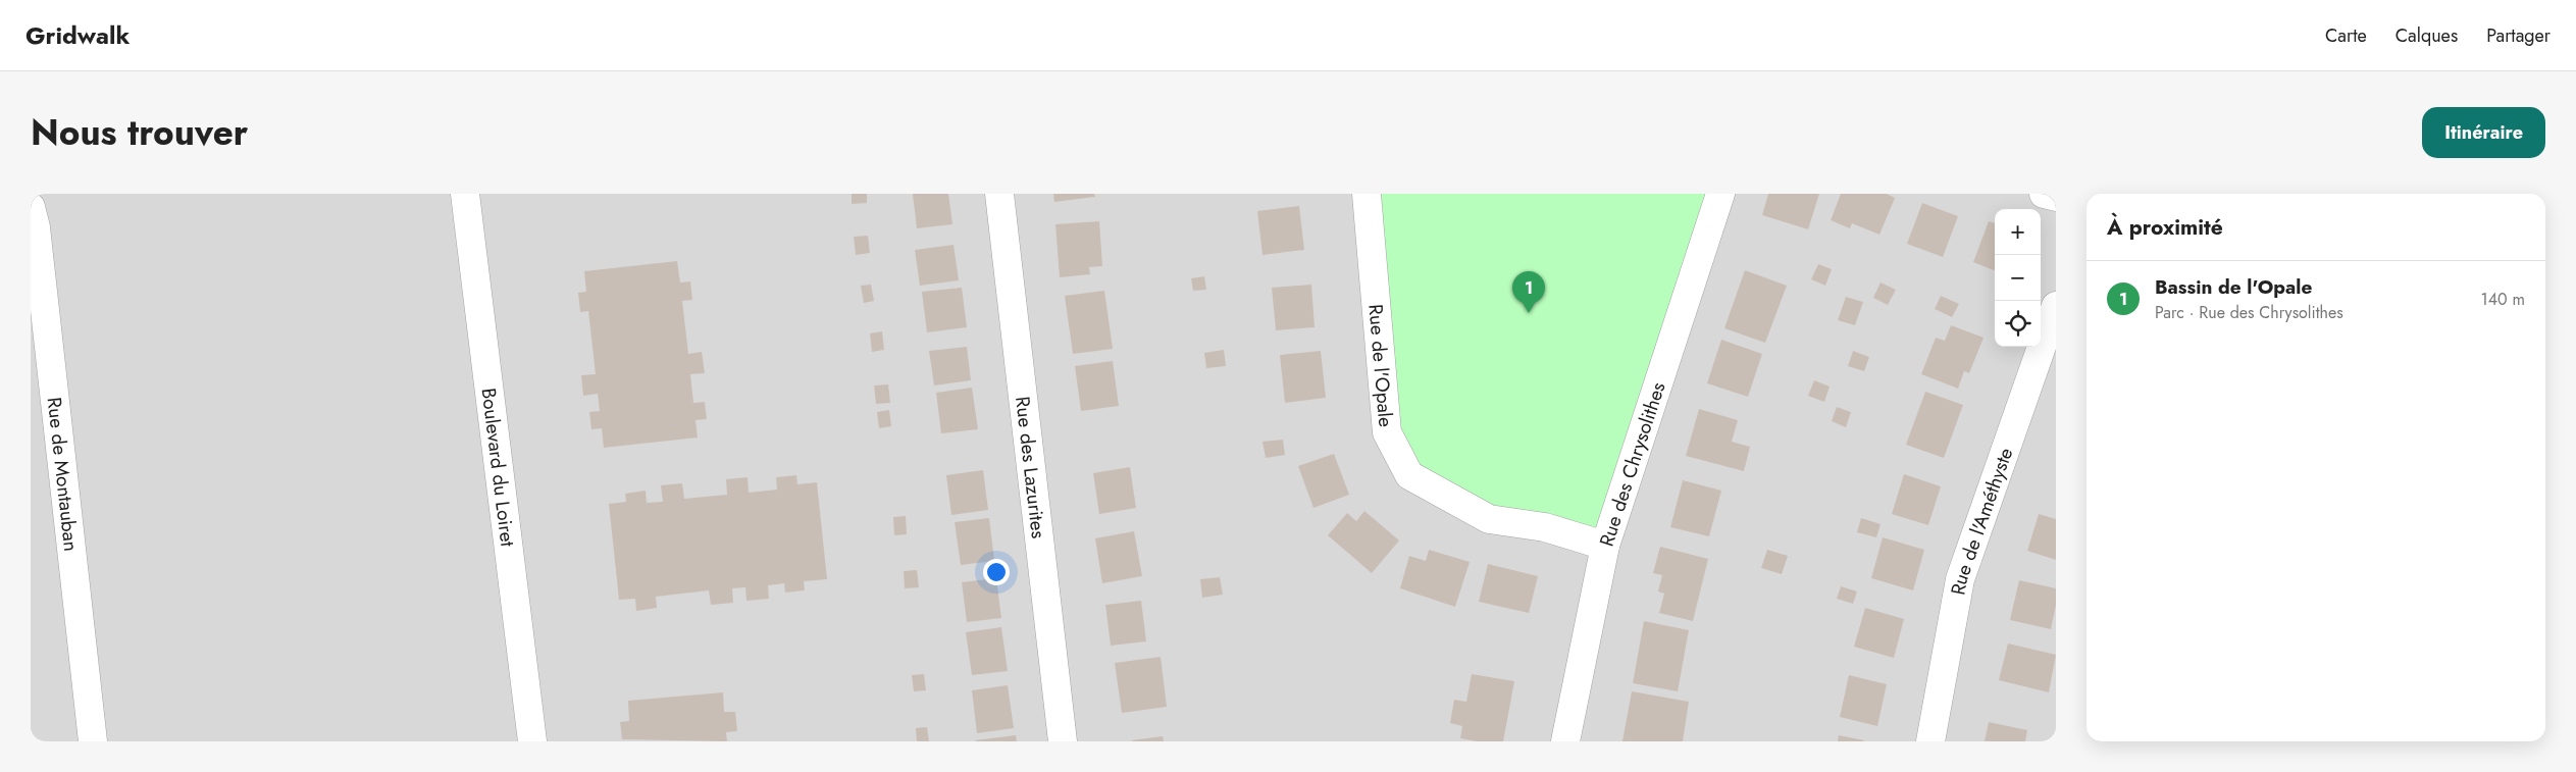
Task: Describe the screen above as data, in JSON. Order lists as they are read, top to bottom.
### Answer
{
  "streets": {
    "street": [
      "Rue de l'Opale",
      "Rue des Chrysolithes",
      "Boulevard du Loiret",
      "Rue des Lazurites",
      "Rue de Montauban",
      "Rue de l'Améthyste"
    ]
  },
  "crossings": [
    ["Rue de l'Opale", "Rue des Chrysolithes"]
  ],
  "page": {
    "header": "Gridwalk",
    "nav": ["Carte", "Calques", "Partager"],
    "title": "Nous trouver",
    "buttons": "Itinéraire",
    "heading": "À proximité",
    "map_buttons": ["+", "−"],
    "list": [
      {
        "mark": "1",
        "name": "Bassin de l'Opale",
        "note": "Parc · Rue des Chrysolithes",
        "value": "140 m"
      }
    ],
    "pins": "1"
  }
}
